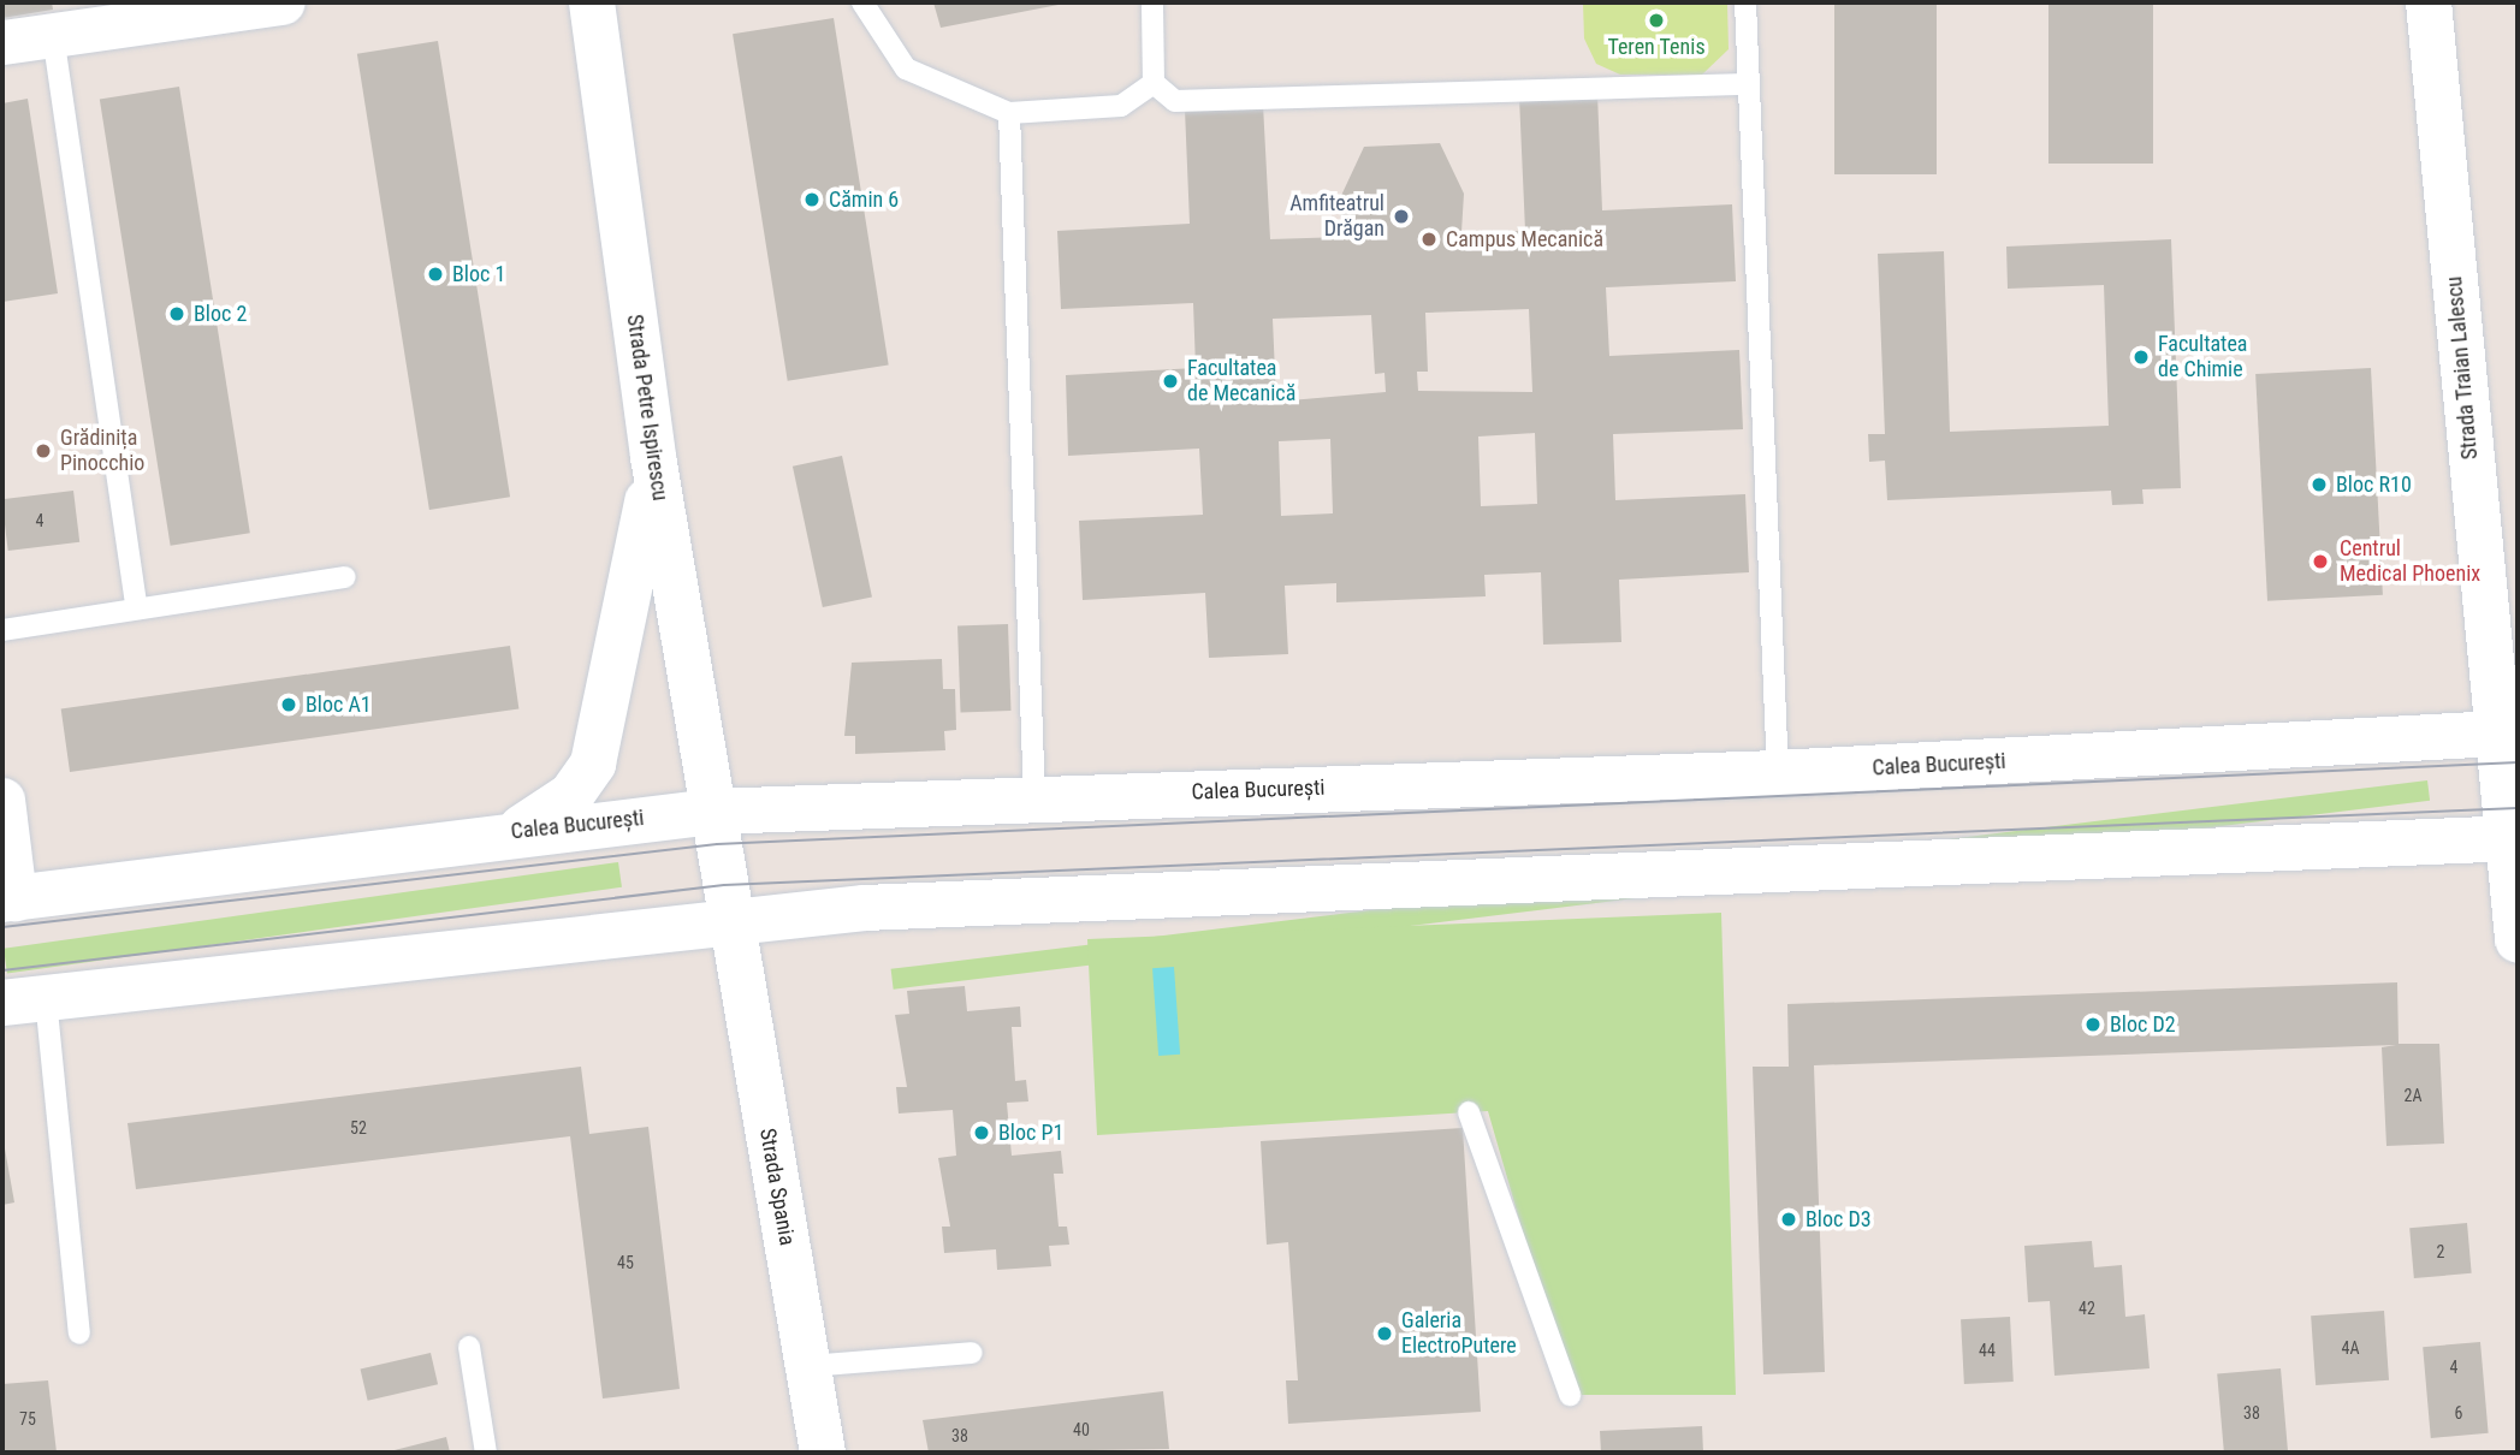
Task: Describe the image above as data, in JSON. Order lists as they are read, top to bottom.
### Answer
{
  "streets": {
    "main road": [
      "Strada Traian Lalescu",
      "Strada Petre Ispirescu",
      "Calea București",
      "Strada Spania"
    ]
  },
  "crossings": [
    ["Strada Traian Lalescu", "Calea București"],
    ["Strada Petre Ispirescu", "Calea București"],
    ["Strada Petre Ispirescu", "Strada Spania"]
  ],
  "places": [
    "Teren Tenis",
    "Cămin 6",
    "Amfiteatrul Drăgan",
    "Campus Mecanică",
    "Bloc 1",
    "Bloc 2",
    "Facultatea de Chimie",
    "Facultatea de Mecanică",
    "Grădinița Pinocchio",
    "Bloc R10",
    "Centrul Medical Phoenix",
    "Bloc A1",
    "Bloc D2",
    "Bloc P1",
    "Bloc D3",
    "Galeria ElectroPutere"
  ],
  "house_numbers": [
    "4",
    "2A",
    "52",
    "2",
    "45",
    "42",
    "4A",
    "44",
    "4",
    "38",
    "6",
    "75",
    "40",
    "38"
  ]
}
